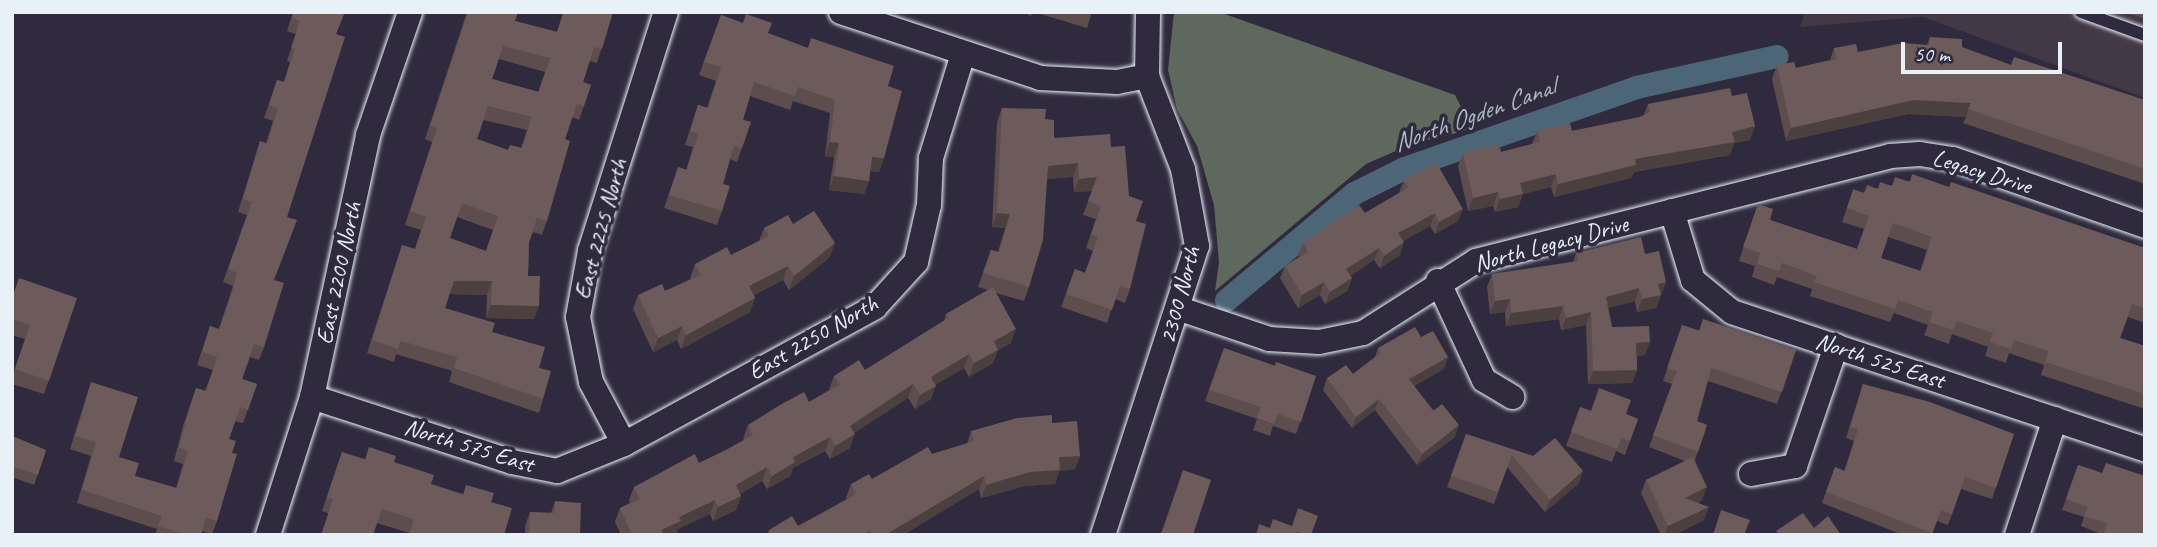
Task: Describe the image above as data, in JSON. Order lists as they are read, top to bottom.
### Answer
{
  "streets": {
    "street": [
      "Legacy Drive",
      "East 2225 North",
      "North Legacy Drive",
      "East 2200 North",
      "2300 North",
      "East 2250 North",
      "North 525 East",
      "North 575 East"
    ]
  },
  "crossings": [
    ["Legacy Drive", "North Legacy Drive"],
    ["East 2225 North", "East 2250 North"],
    ["East 2225 North", "North 575 East"],
    ["North Legacy Drive", "2300 North"],
    ["North Legacy Drive", "North 525 East"],
    ["East 2200 North", "North 575 East"],
    ["East 2250 North", "North 575 East"]
  ],
  "water": ["North Ogden Canal"],
  "scale_bar": "50 m"
}
